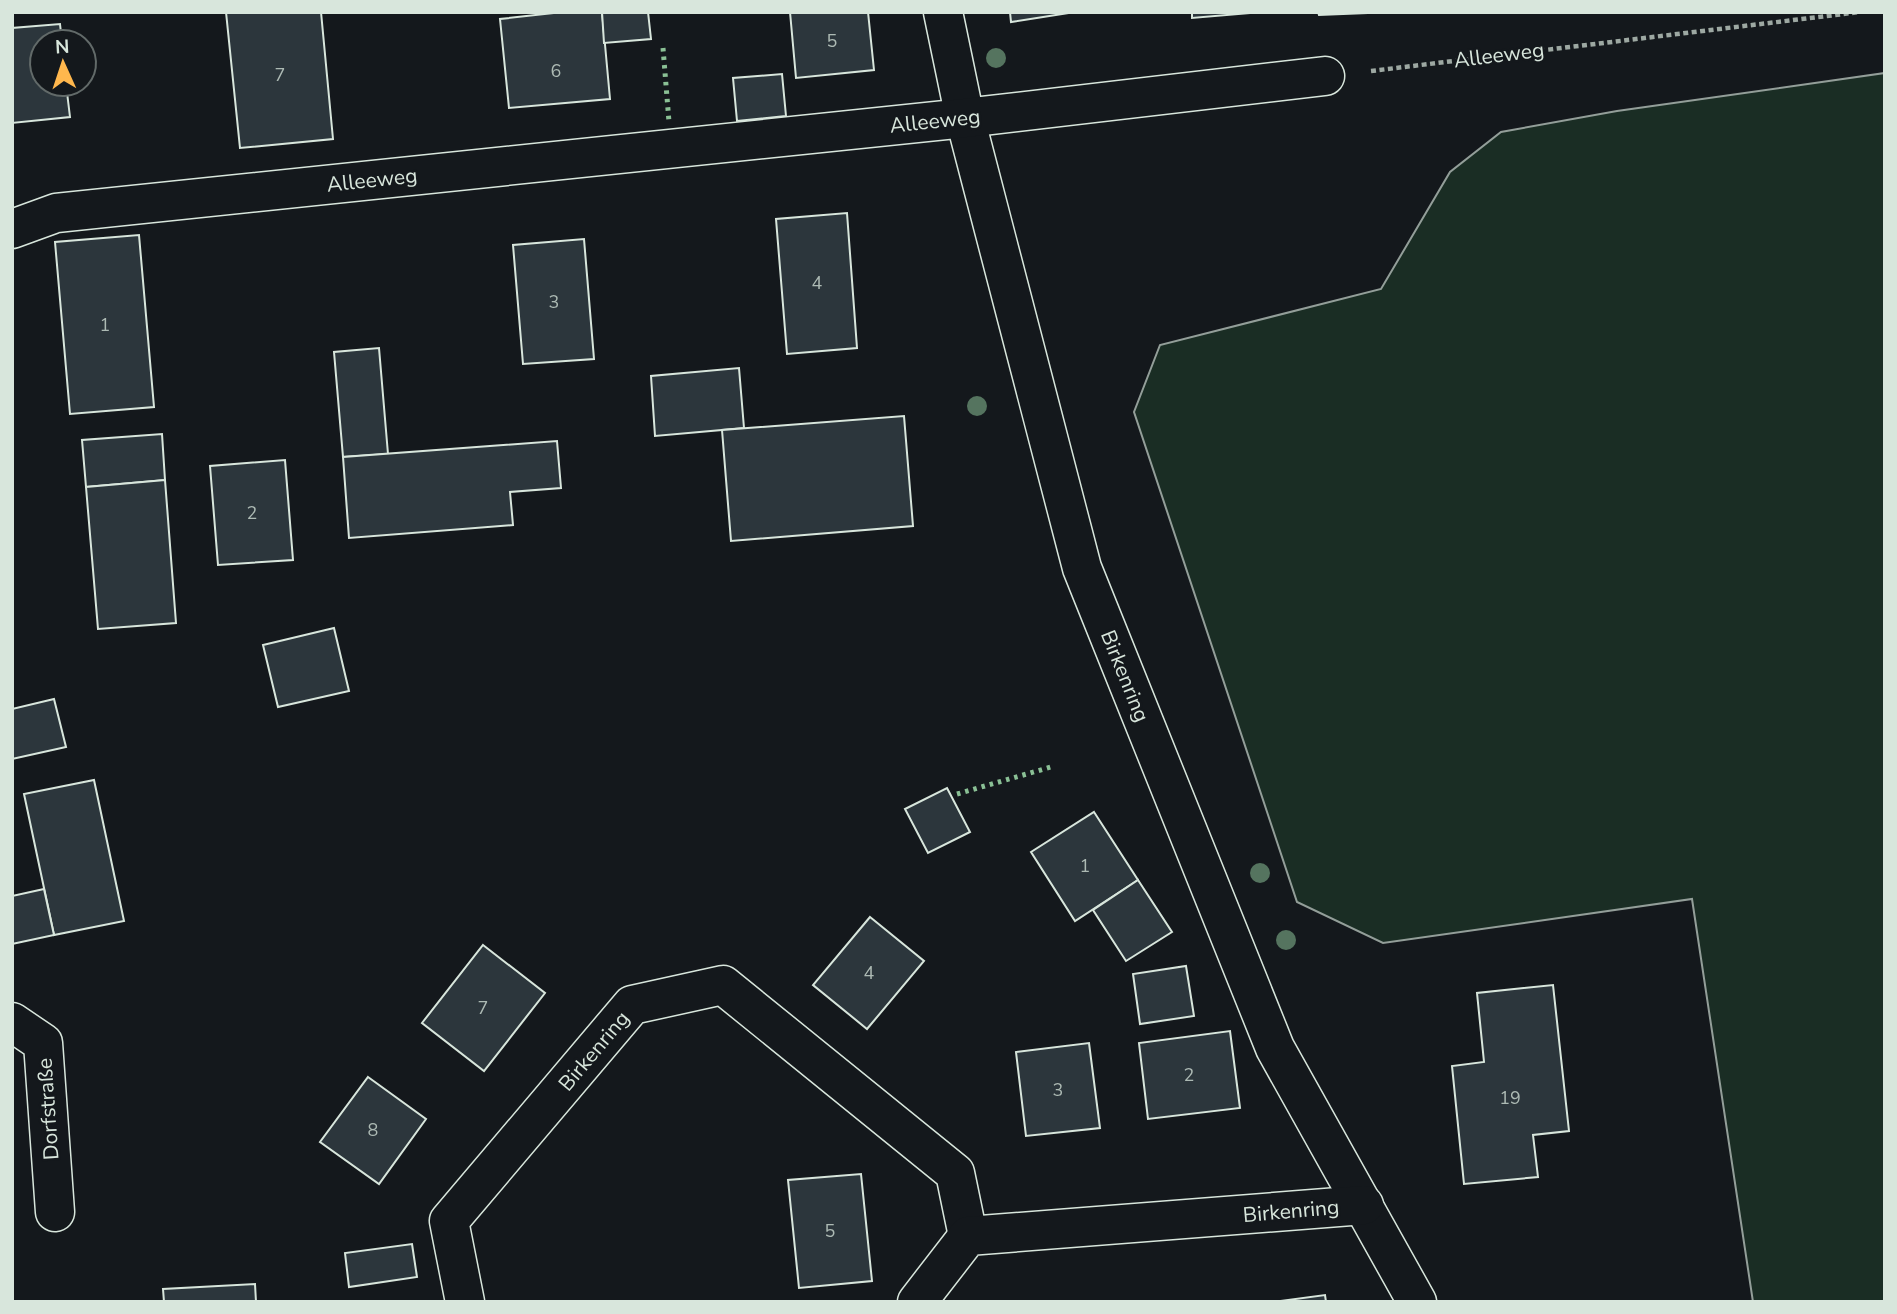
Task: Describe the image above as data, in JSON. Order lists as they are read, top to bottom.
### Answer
{
  "streets": {
    "street": ["Alleeweg", "Birkenring", "Dorfstraße"]
  },
  "crossings": [
    ["Alleeweg", "Birkenring"]
  ],
  "house_numbers": [
    "5",
    "6",
    "7",
    "4",
    "3",
    "1",
    "2",
    "1",
    "4",
    "7",
    "2",
    "3",
    "19",
    "8",
    "5"
  ],
  "north": "top"
}
